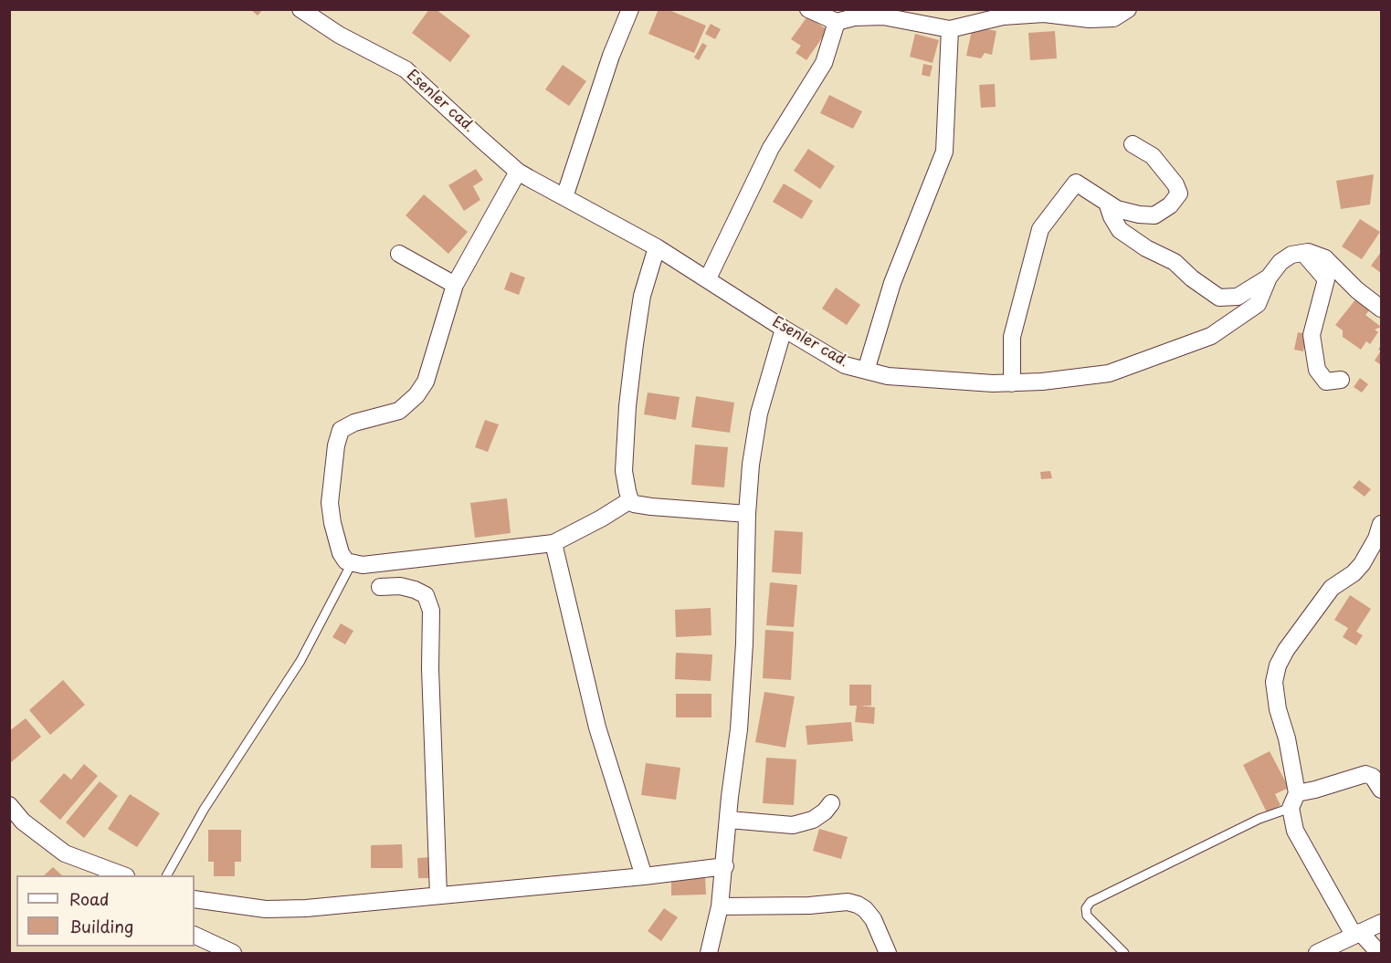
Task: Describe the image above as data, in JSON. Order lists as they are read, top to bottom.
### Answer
{
  "streets": {
    "street": ["Esenler cad."]
  },
  "legend": ["Road", "Building"]
}
